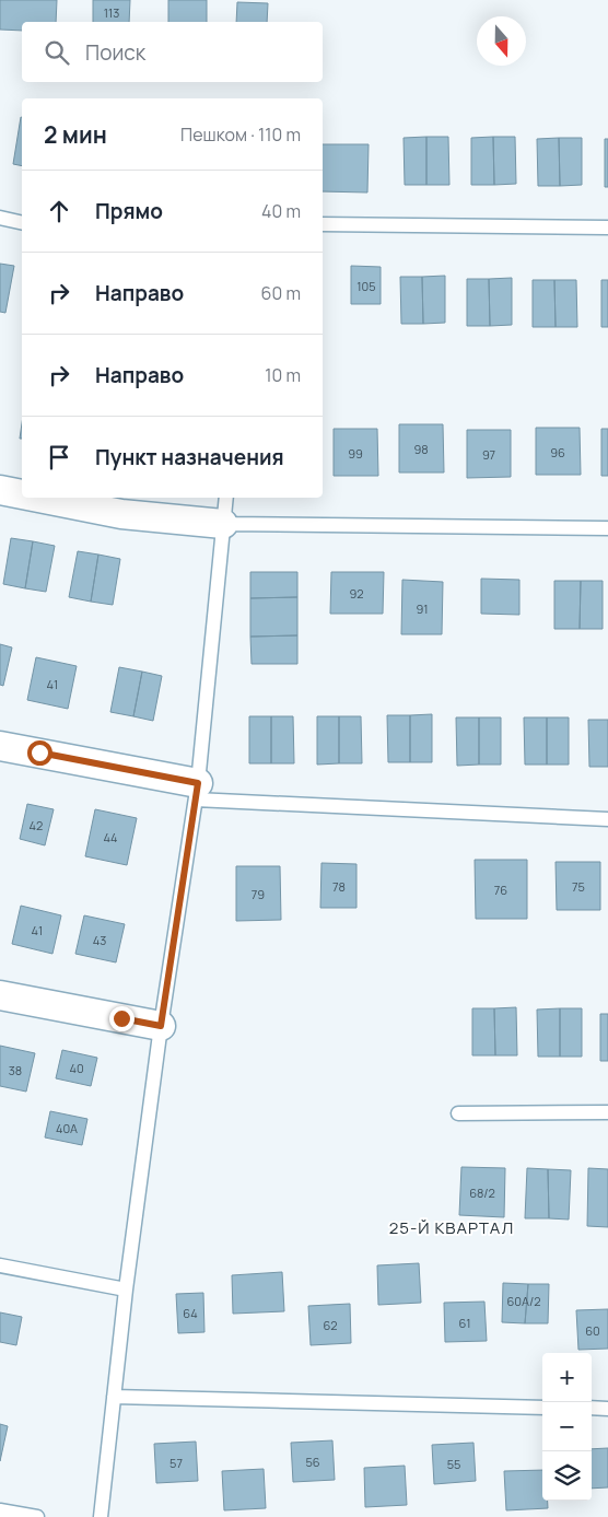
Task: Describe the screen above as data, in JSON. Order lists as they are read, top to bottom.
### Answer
{
  "districts": ["25-Й КВАРТАЛ"],
  "house_numbers": [
    "113",
    "105",
    "98",
    "96",
    "99",
    "97",
    "92",
    "91",
    "41",
    "42",
    "44",
    "78",
    "75",
    "76",
    "79",
    "41",
    "43",
    "40",
    "38",
    "40А",
    "68/2",
    "60А/2",
    "64",
    "61",
    "62",
    "60",
    "56",
    "57",
    "55"
  ],
  "north": "bottom",
  "page": {
    "search": "Поиск",
    "heading": ["2 мин", "Пешком · 110 m"],
    "list": [
      ["Прямо", "40 m"],
      ["Направо", "60 m"],
      ["Направо", "10 m"],
      "Пункт назначения"
    ],
    "map_buttons": ["+", "−"]
  }
}
